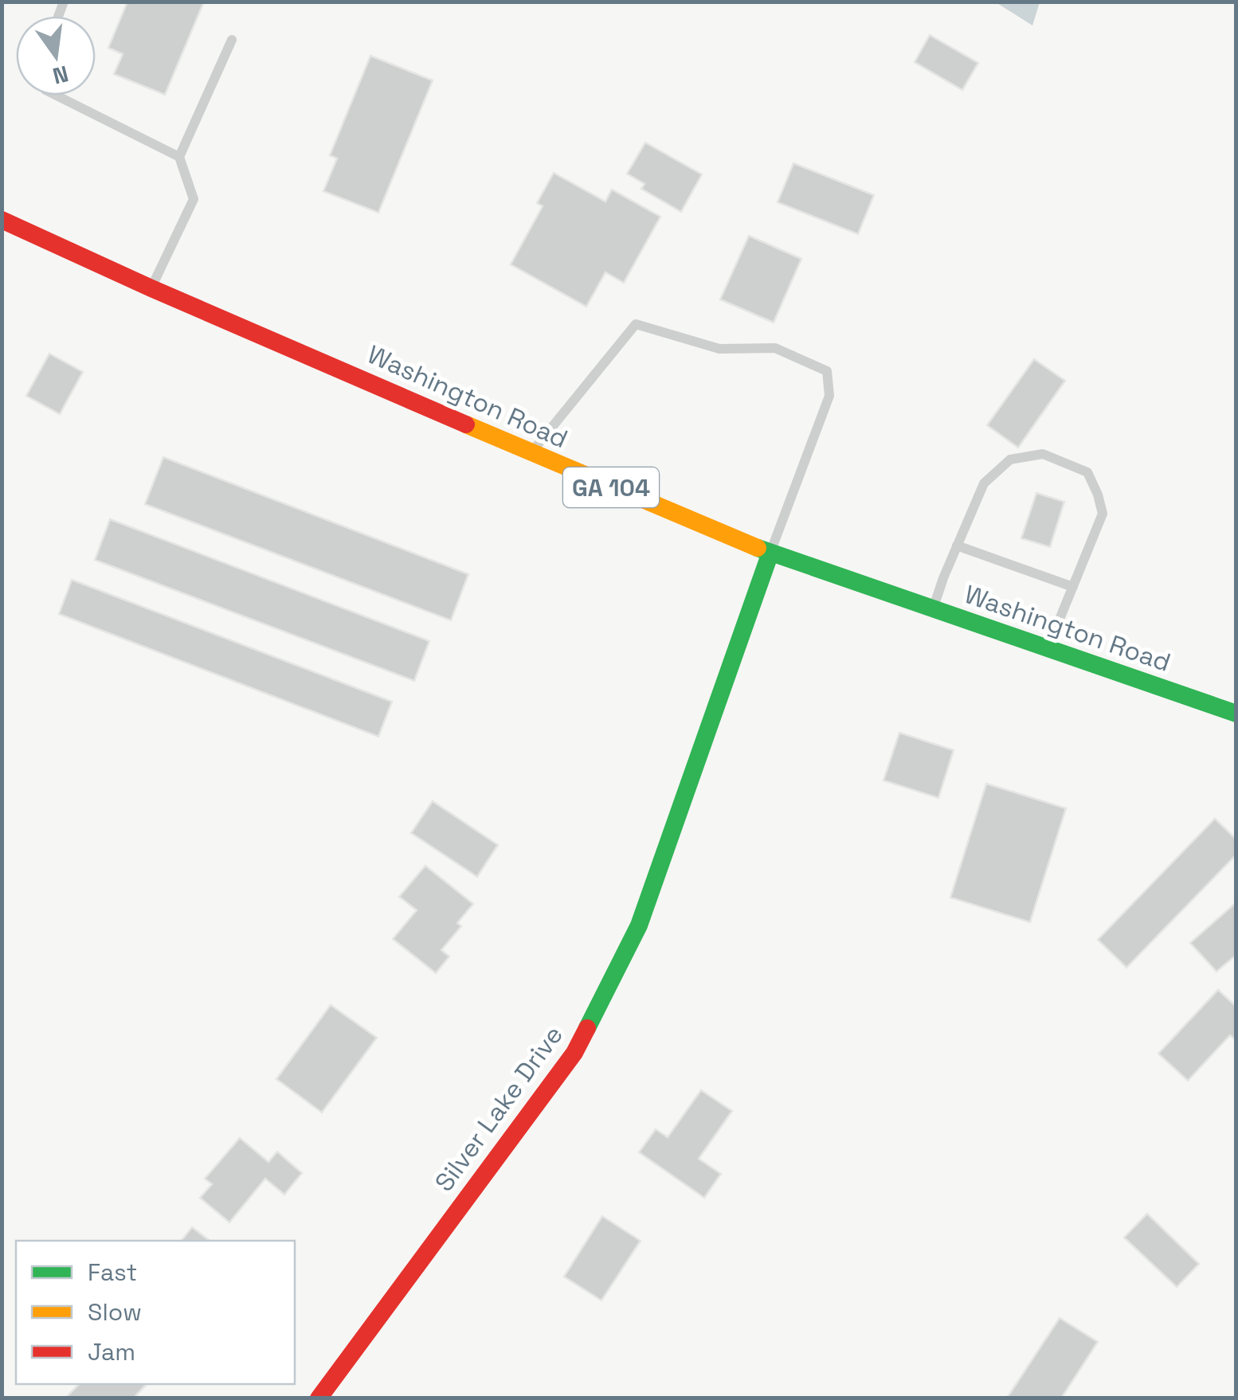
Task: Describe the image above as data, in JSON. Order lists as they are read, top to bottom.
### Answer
{
  "streets": {
    "main road": ["Washington Road", "GA 104", "Silver Lake Drive"]
  },
  "crossings": [
    ["Washington Road", "Silver Lake Drive"]
  ],
  "legend": ["Fast", "Slow", "Jam"],
  "north": "bottom"
}
